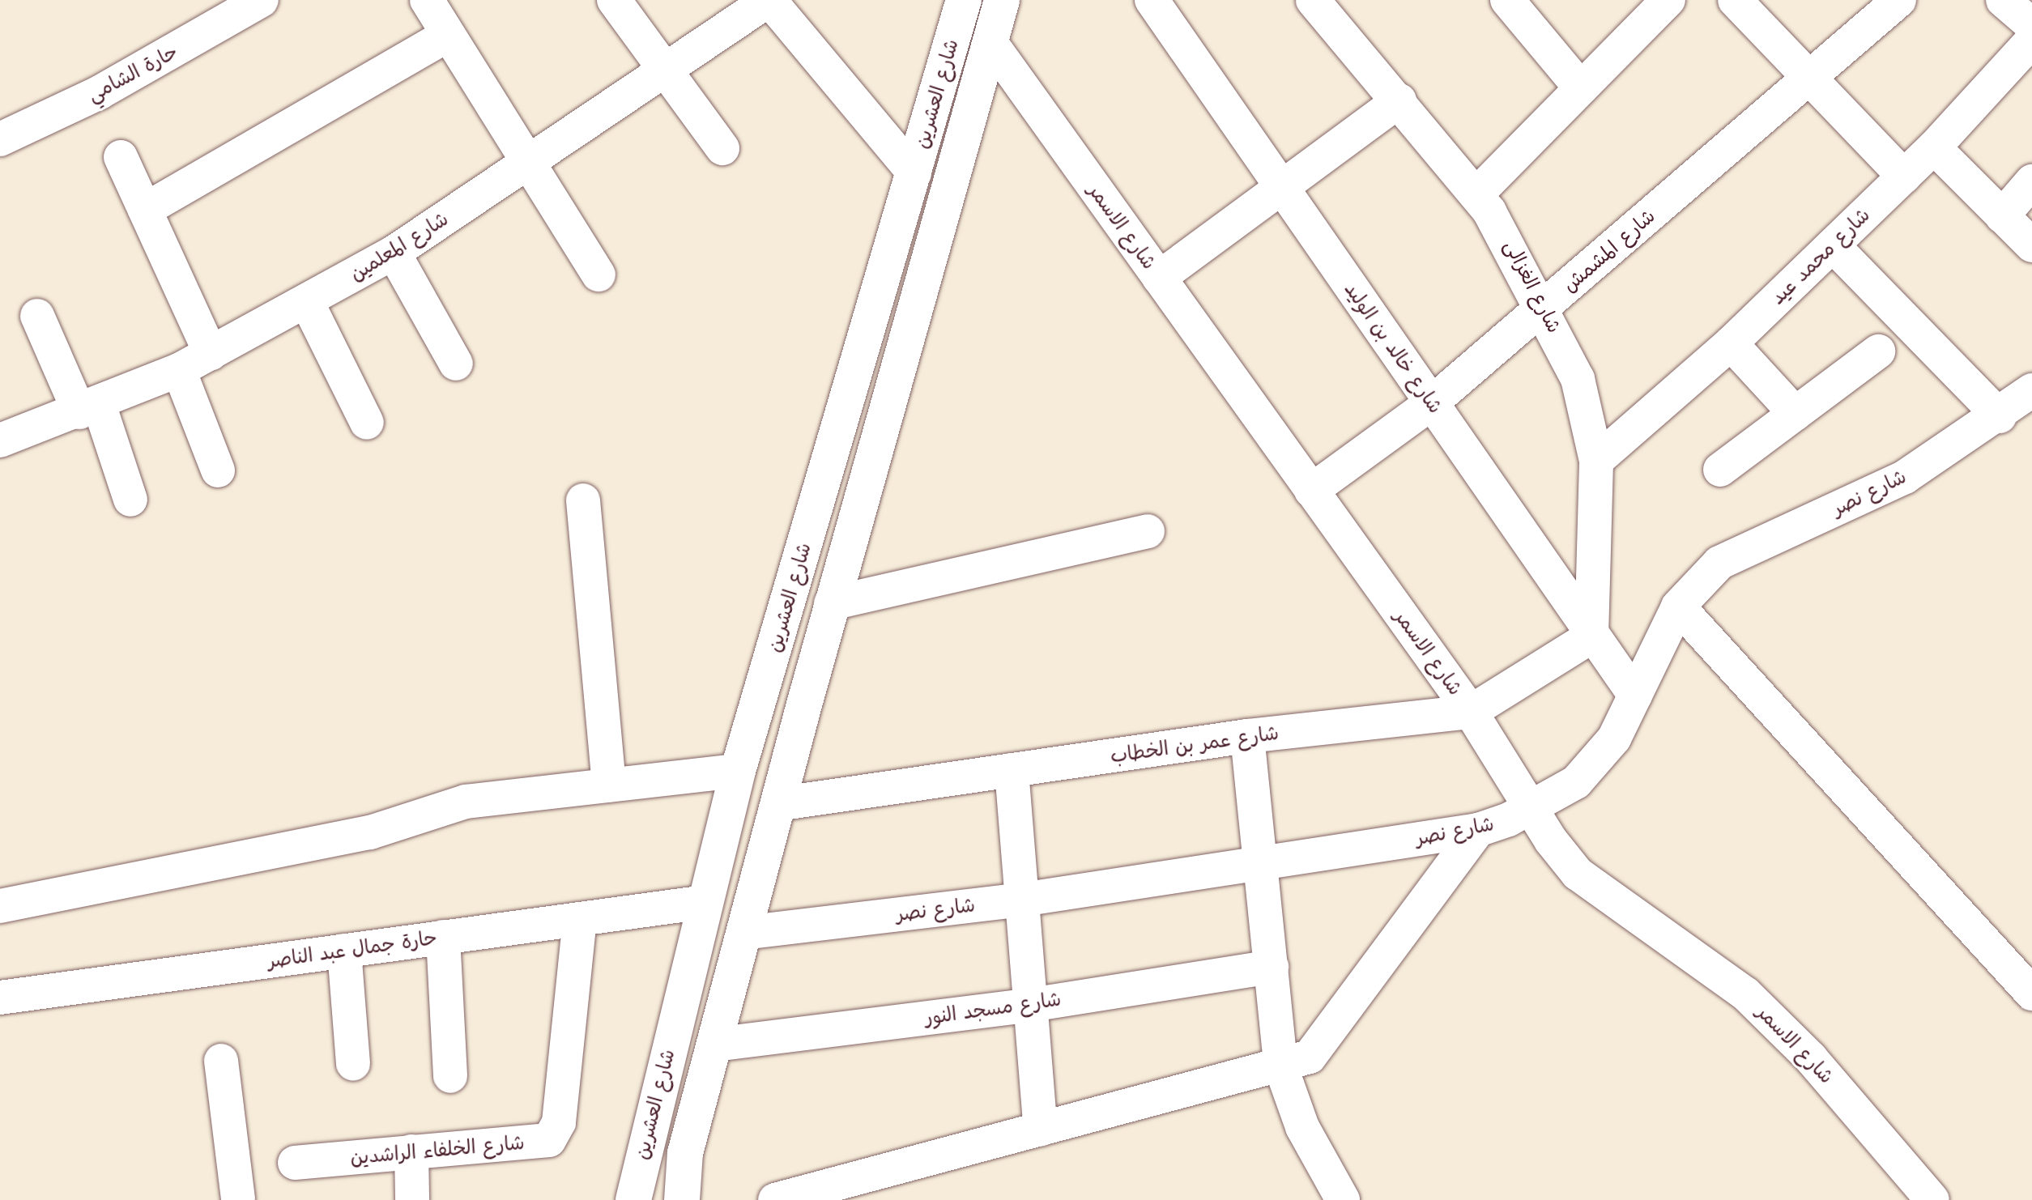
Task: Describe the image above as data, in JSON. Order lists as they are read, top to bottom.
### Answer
{
  "streets": {
    "main road": ["شارع العشرين"],
    "street": [
      "حارة الشامي",
      "شارع الاسمر",
      "شارع المعلمين",
      "شارع المشمش",
      "شارع محمد عيد",
      "شارع الغزالى",
      "شارع خالد بن الوليد",
      "شارع نصر",
      "شارع عمر بن الخطاب",
      "حارة جمال عبد الناصر",
      "شارع مسجد النور",
      "شارع الخلفاء الراشدين"
    ]
  },
  "crossings": [
    ["شارع العشرين", "شارع الاسمر"],
    ["شارع العشرين", "شارع نصر"],
    ["شارع العشرين", "شارع عمر بن الخطاب"],
    ["شارع العشرين", "حارة جمال عبد الناصر"],
    ["شارع العشرين", "شارع مسجد النور"],
    ["شارع الاسمر", "شارع المشمش"],
    ["شارع الاسمر", "شارع نصر"],
    ["شارع الاسمر", "شارع عمر بن الخطاب"],
    ["شارع المشمش", "شارع الغزالى"],
    ["شارع المشمش", "شارع خالد بن الوليد"],
    ["شارع محمد عيد", "شارع الغزالى"],
    ["شارع الغزالى", "شارع خالد بن الوليد"],
    ["شارع الغزالى", "شارع عمر بن الخطاب"],
    ["شارع خالد بن الوليد", "شارع نصر"],
    ["شارع خالد بن الوليد", "شارع عمر بن الخطاب"],
    ["حارة جمال عبد الناصر", "شارع الخلفاء الراشدين"]
  ]
}
